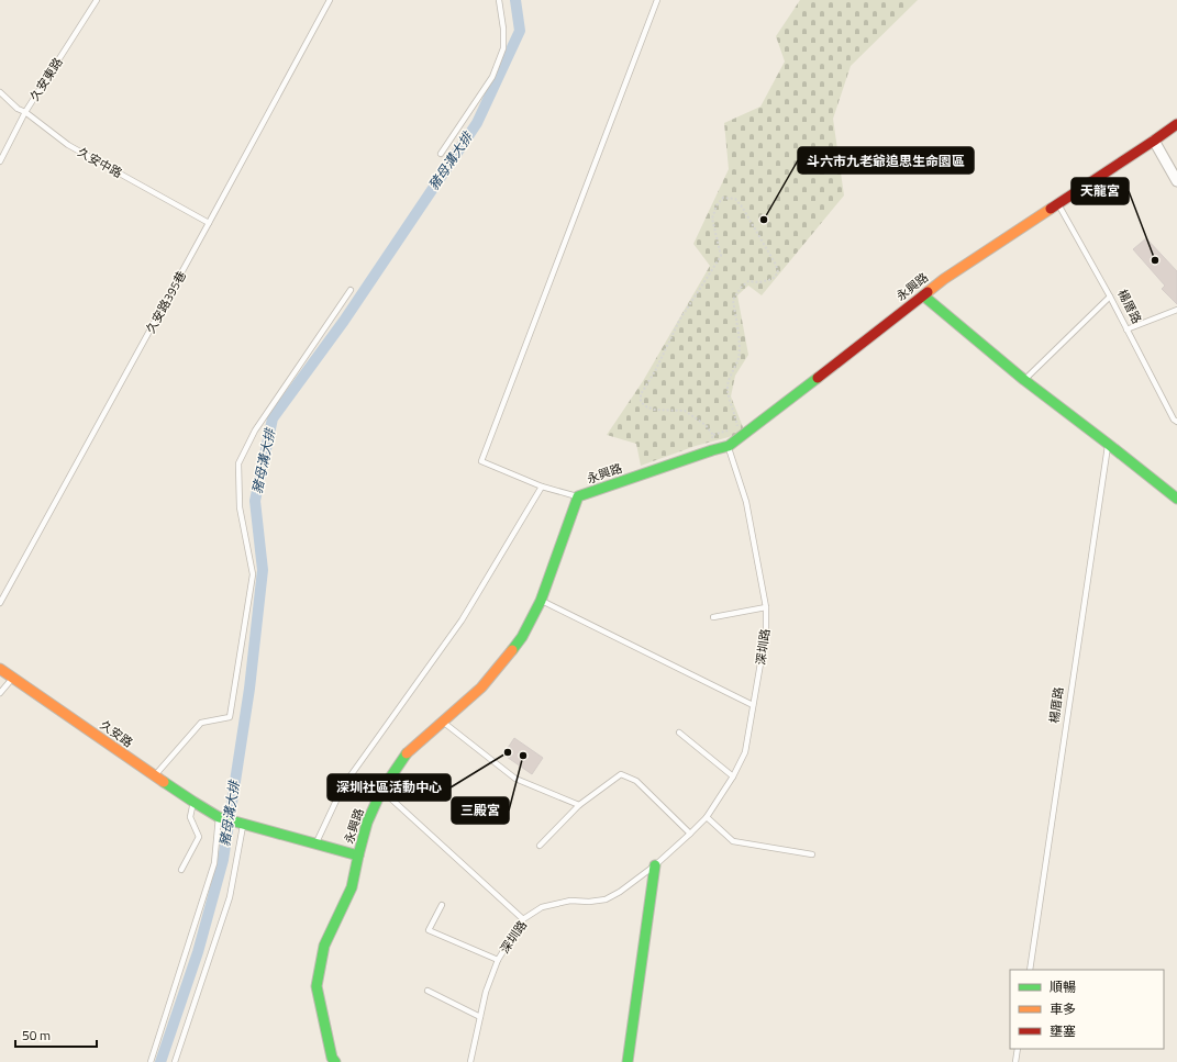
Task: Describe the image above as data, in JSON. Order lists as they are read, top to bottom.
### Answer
{
  "streets": {
    "street": ["永興路", "久安路"],
    "lane": [
      "久安東路",
      "久安中路",
      "久安路395巷",
      "楊厝路",
      "深圳路"
    ]
  },
  "crossings": [
    ["久安東路", "久安中路"],
    ["久安中路", "久安路395巷"],
    ["永興路", "楊厝路"],
    ["永興路", "深圳路"],
    ["永興路", "久安路"]
  ],
  "water": ["豬母溝大排"],
  "places": [
    "斗六市九老爺追思生命園區",
    "天龍宮",
    "深圳社區活動中心",
    "三殿宮"
  ],
  "legend": ["順暢", "車多", "壅塞"],
  "scale_bar": "50 m"
}
